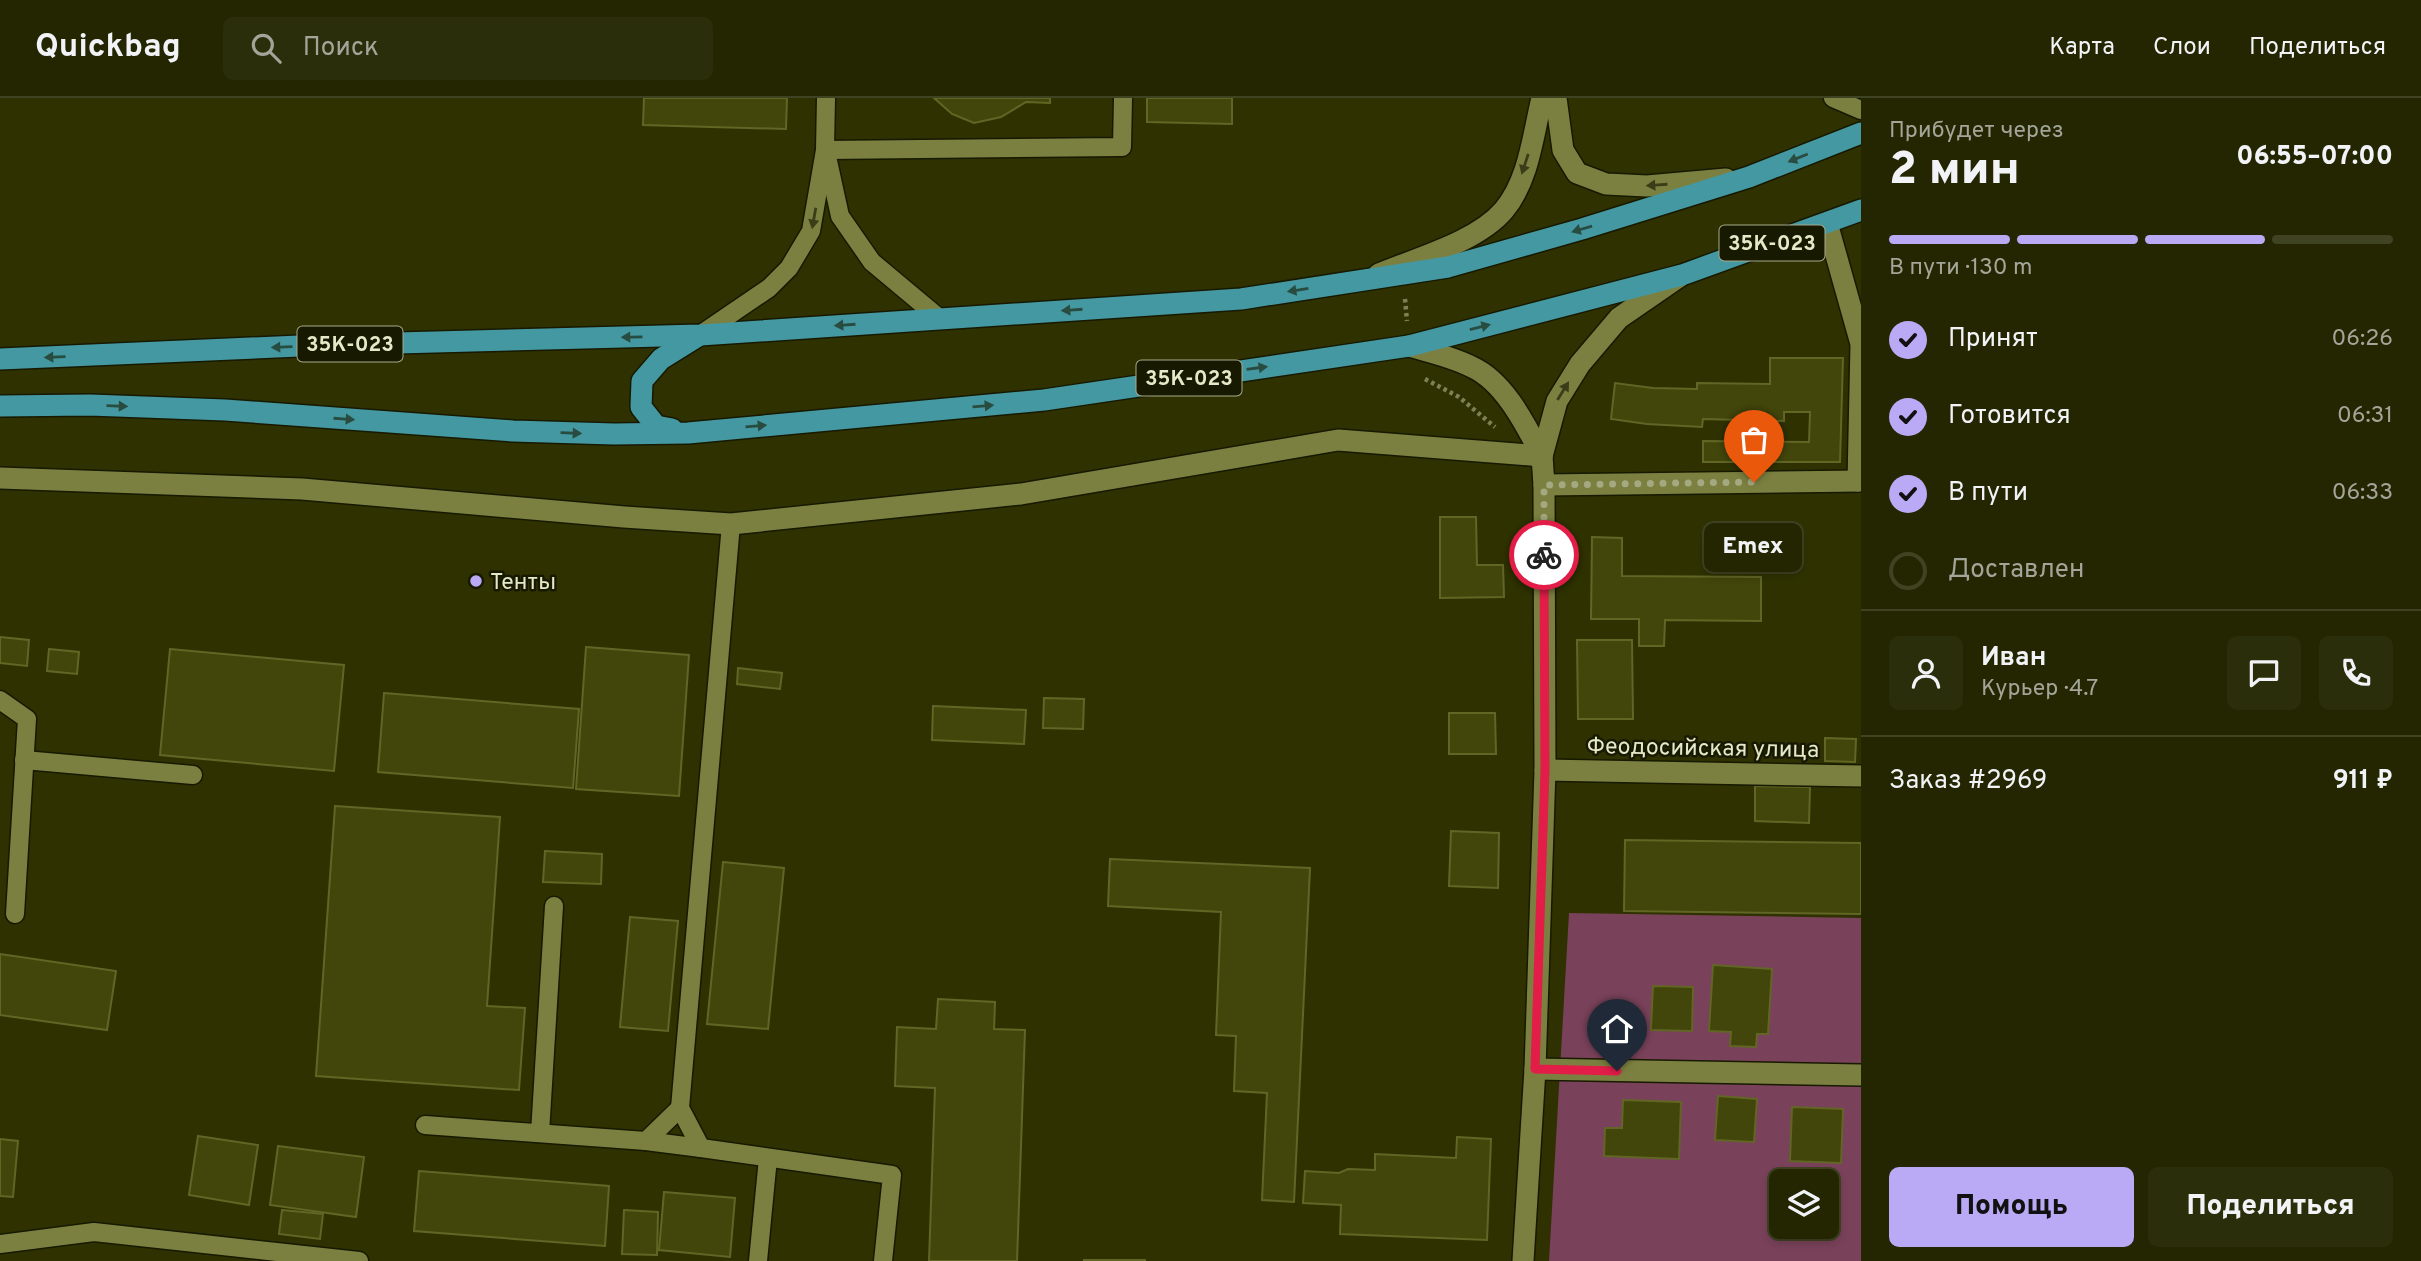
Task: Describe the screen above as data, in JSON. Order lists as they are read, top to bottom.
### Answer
{
  "streets": {
    "main road": ["35К-023"],
    "street": ["Феодосийская улица"]
  },
  "places": ["Emex", "Тенты"],
  "page": {
    "header": "Quickbag",
    "search": "Поиск",
    "nav": ["Карта", "Слои", "Поделиться"],
    "heading": ["2 мин", "Прибудет через", "06:55–07:00"],
    "panel": [
      "Иван",
      "Курьер · 4.7",
      "Заказ #2969",
      "911 ₽"
    ],
    "bar": "В пути · 130 m",
    "list": [
      ["Принят", "06:26"],
      ["Готовится", "06:31"],
      ["В пути", "06:33"],
      "Доставлен"
    ],
    "bubble": "Emex",
    "buttons": ["Помощь", "Поделиться"]
  }
}
